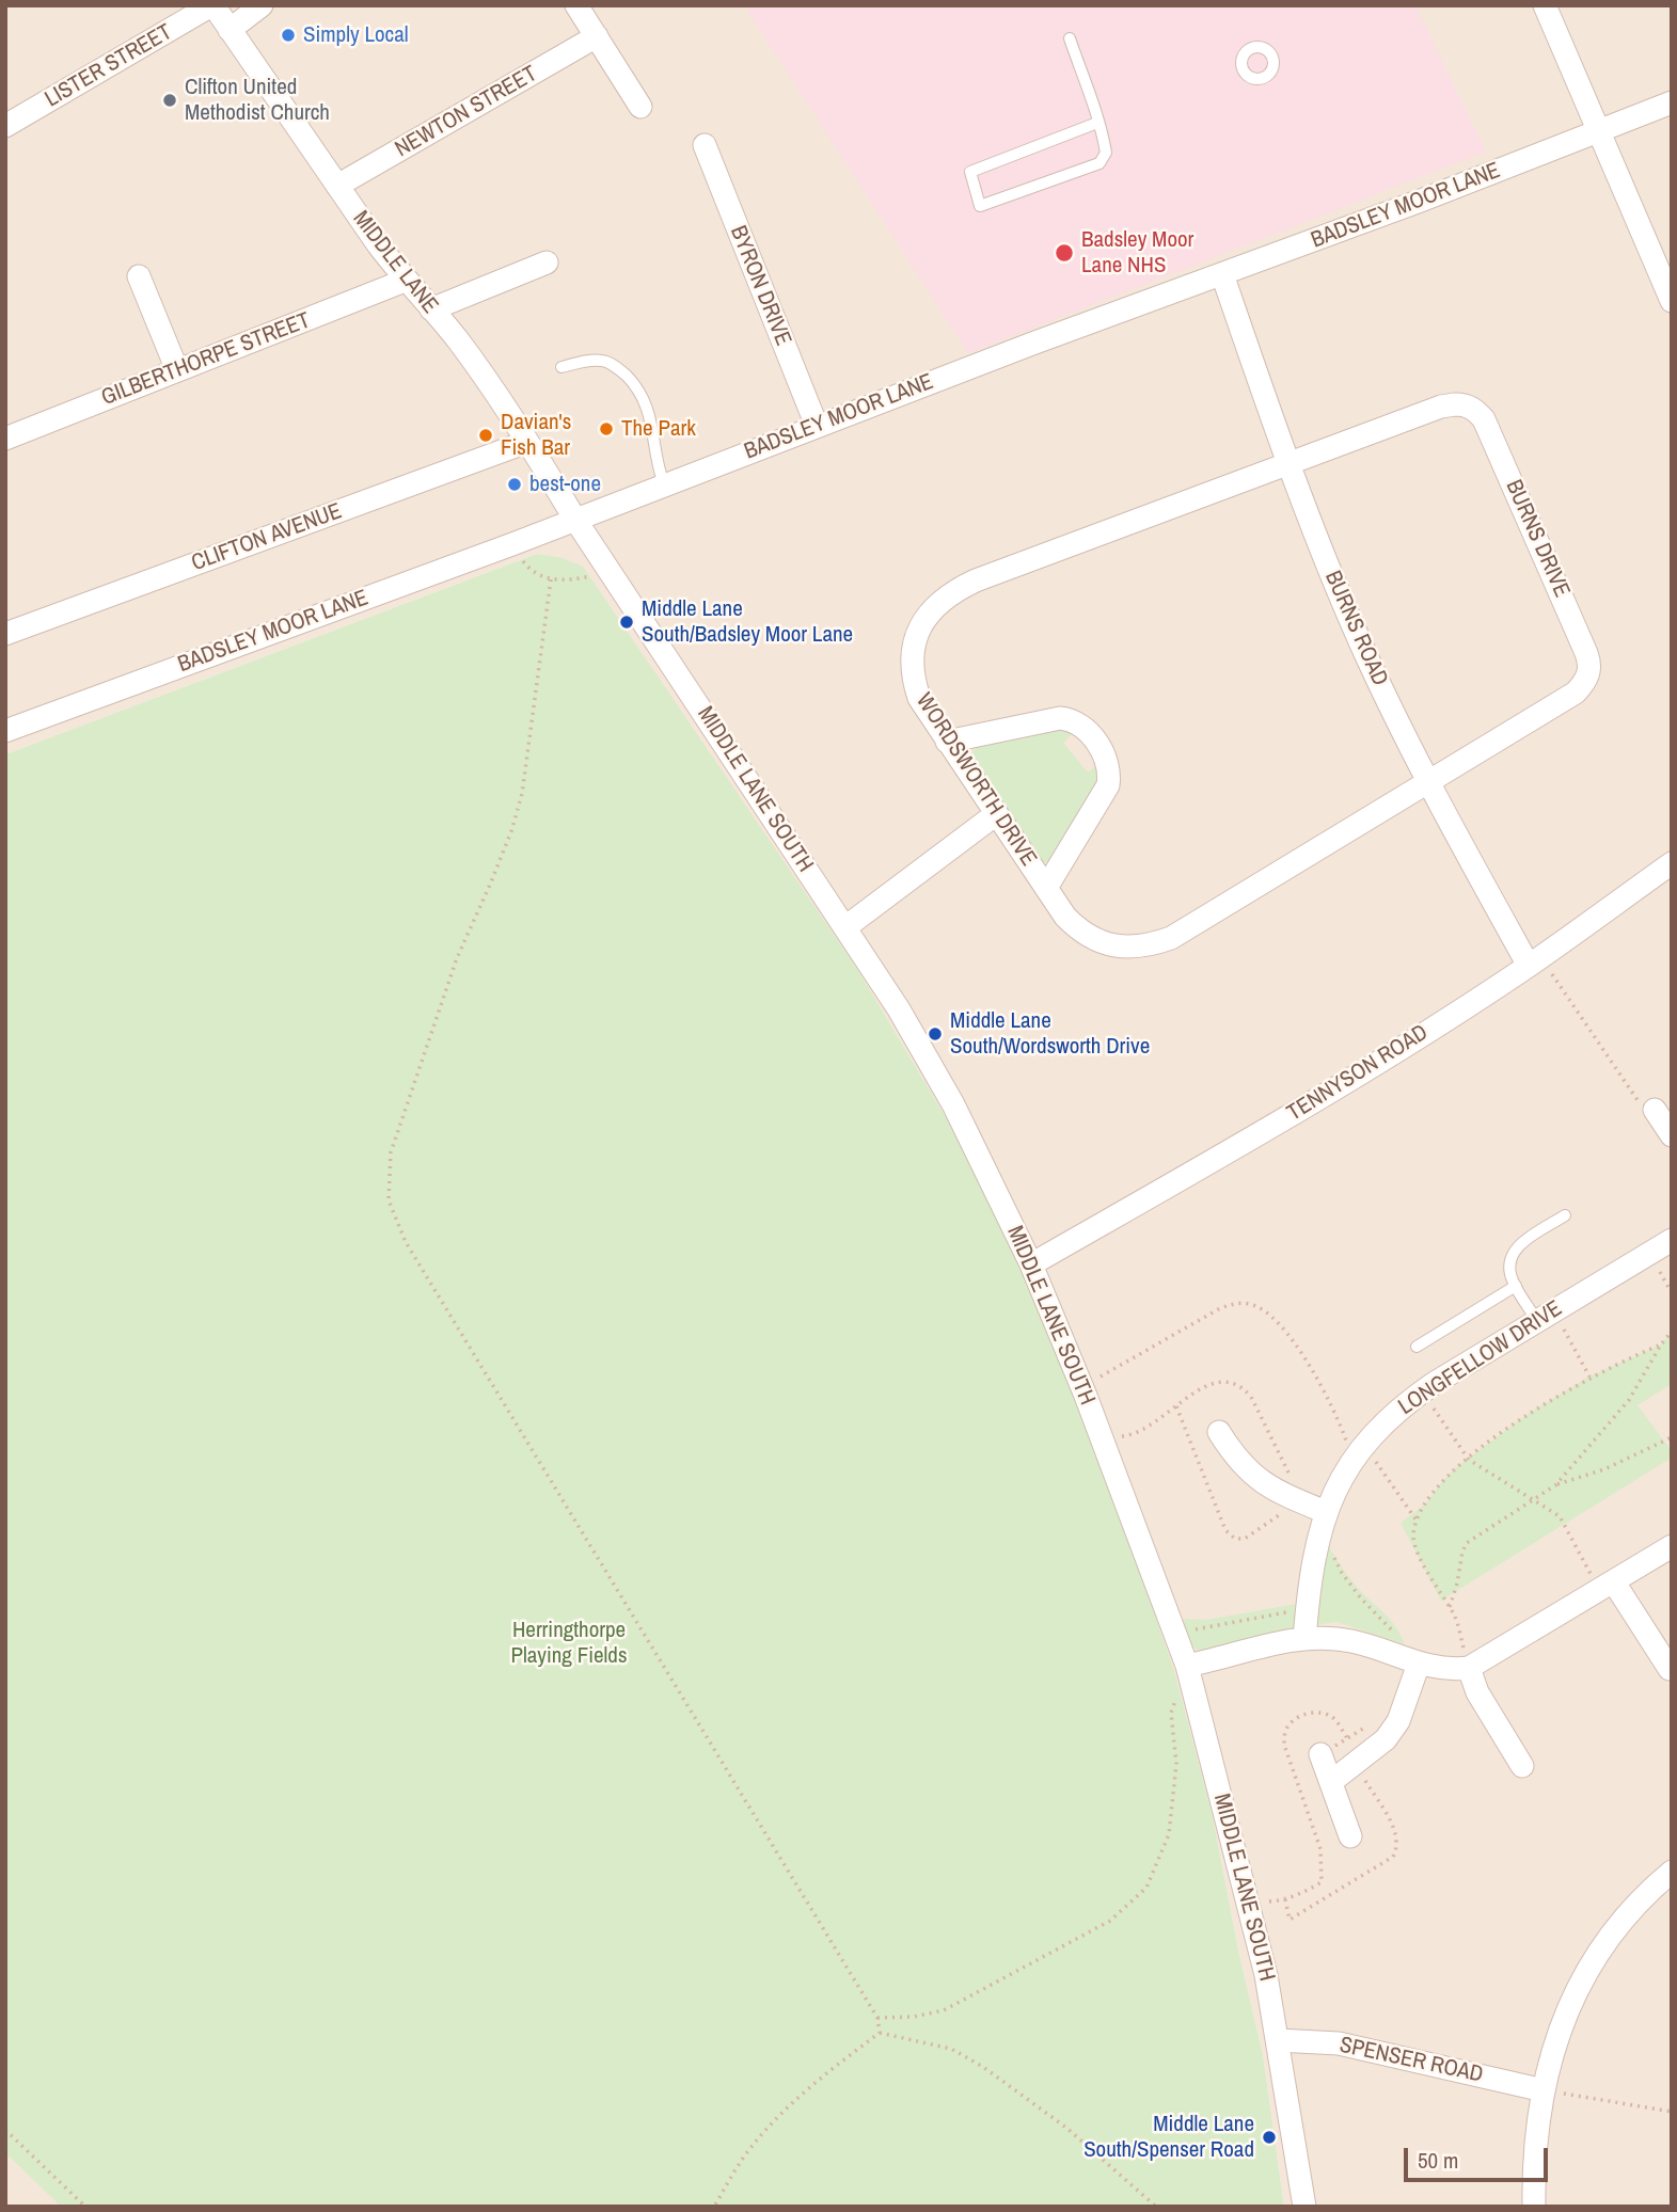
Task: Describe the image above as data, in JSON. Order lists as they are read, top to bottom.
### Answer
{
  "streets": {
    "street": [
      "LISTER STREET",
      "NEWTON STREET",
      "BADSLEY MOOR LANE",
      "MIDDLE LANE",
      "BYRON DRIVE",
      "GILBERTHORPE STREET",
      "CLIFTON AVENUE",
      "BURNS DRIVE",
      "BURNS ROAD",
      "WORDSWORTH DRIVE",
      "MIDDLE LANE SOUTH",
      "TENNYSON ROAD",
      "LONGFELLOW DRIVE",
      "SPENSER ROAD"
    ]
  },
  "crossings": [
    ["LISTER STREET", "MIDDLE LANE"],
    ["NEWTON STREET", "MIDDLE LANE"],
    ["BADSLEY MOOR LANE", "MIDDLE LANE"],
    ["BADSLEY MOOR LANE", "BYRON DRIVE"],
    ["BADSLEY MOOR LANE", "BURNS ROAD"],
    ["BADSLEY MOOR LANE", "MIDDLE LANE SOUTH"],
    ["MIDDLE LANE", "GILBERTHORPE STREET"],
    ["MIDDLE LANE", "CLIFTON AVENUE"],
    ["MIDDLE LANE", "MIDDLE LANE SOUTH"],
    ["BURNS DRIVE", "BURNS ROAD"],
    ["BURNS DRIVE", "WORDSWORTH DRIVE"],
    ["BURNS ROAD", "WORDSWORTH DRIVE"],
    ["BURNS ROAD", "TENNYSON ROAD"],
    ["MIDDLE LANE SOUTH", "TENNYSON ROAD"],
    ["MIDDLE LANE SOUTH", "SPENSER ROAD"]
  ],
  "parks": ["Herringthorpe Playing Fields"],
  "places": [
    "Simply Local",
    "Clifton United Methodist Church",
    "Badsley Moor Lane NHS",
    "The Park",
    "Davian's Fish Bar",
    "best-one",
    "Middle Lane South/Badsley Moor Lane",
    "Middle Lane South/Wordsworth Drive",
    "Middle Lane South/Spenser Road"
  ],
  "scale_bar": "50 m"
}
